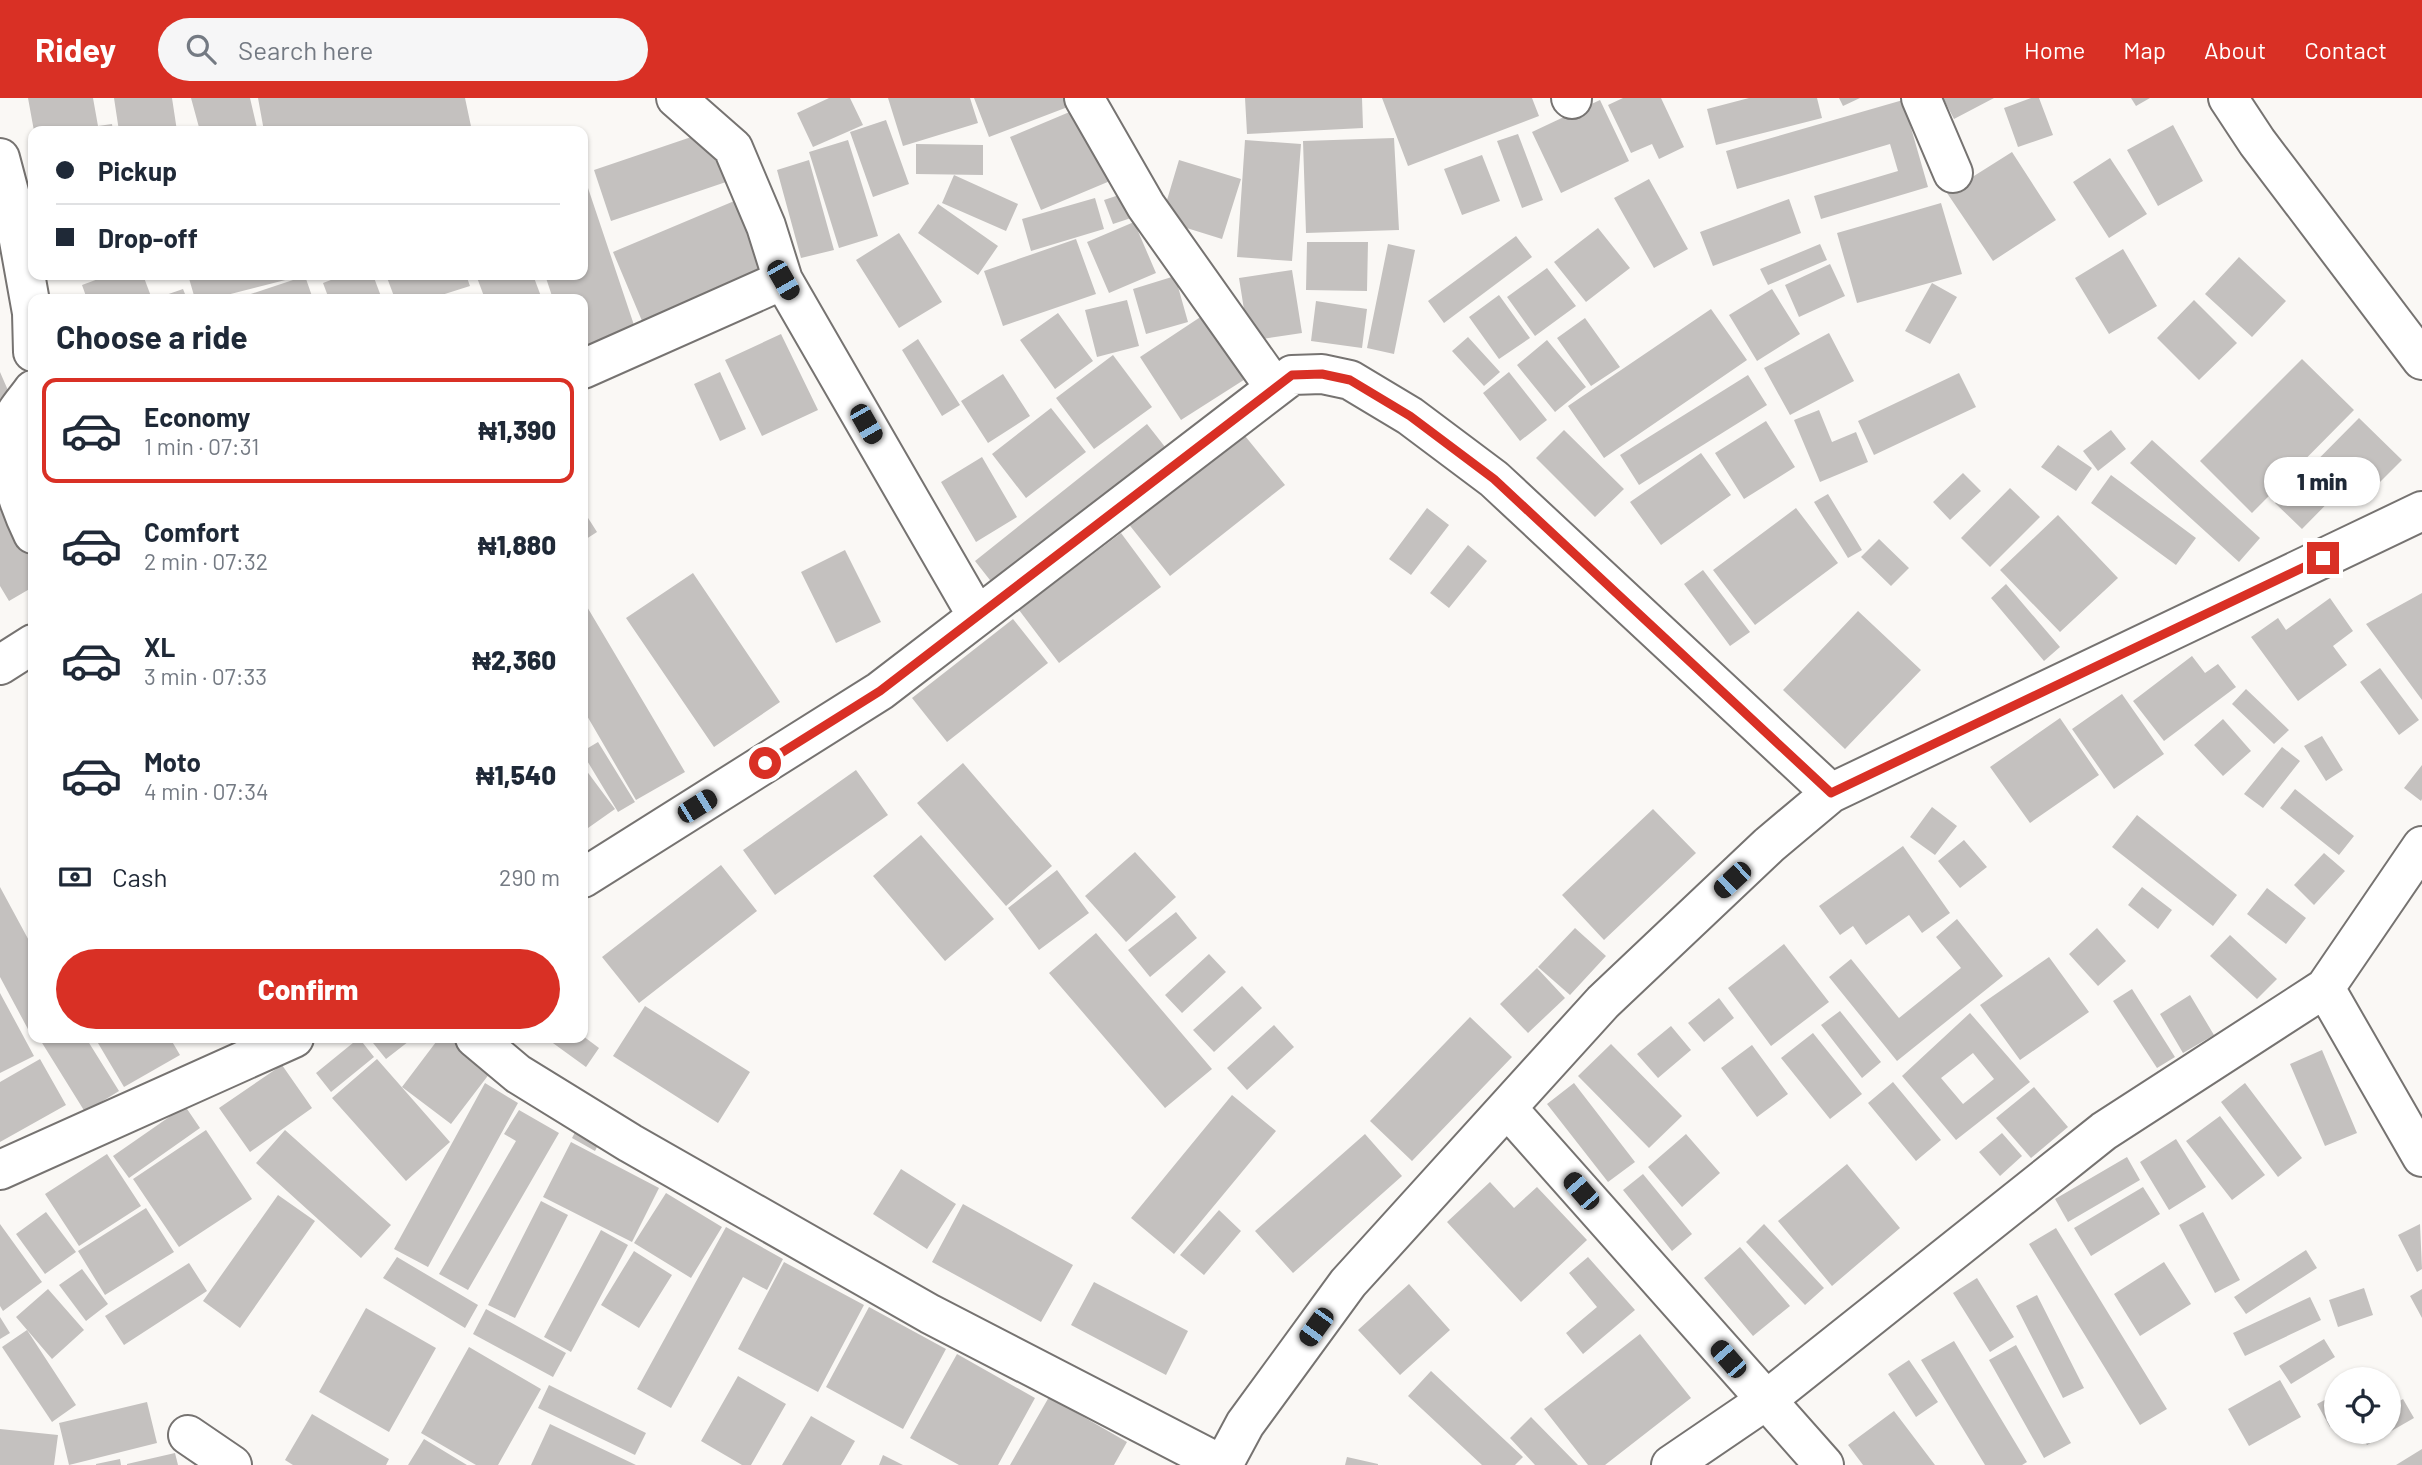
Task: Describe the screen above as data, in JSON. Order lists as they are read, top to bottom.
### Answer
{
  "page": {
    "header": "Ridey",
    "search": "Search here",
    "nav": [
      "Home",
      "Map",
      "About",
      "Contact"
    ],
    "banner": ["Pickup", "Drop-off"],
    "heading": "Choose a ride",
    "list": [
      {
        "name": "Economy",
        "note": "1 min · 07:31",
        "value": "₦1,390"
      },
      {
        "name": "Comfort",
        "note": "2 min · 07:32",
        "value": "₦1,880"
      },
      {
        "name": "XL",
        "note": "3 min · 07:33",
        "value": "₦2,360"
      },
      {
        "name": "Moto",
        "note": "4 min · 07:34",
        "value": "₦1,540"
      }
    ],
    "bubble": "1 min",
    "pay": ["Cash", "290 m"],
    "buttons": "Confirm"
  }
}
